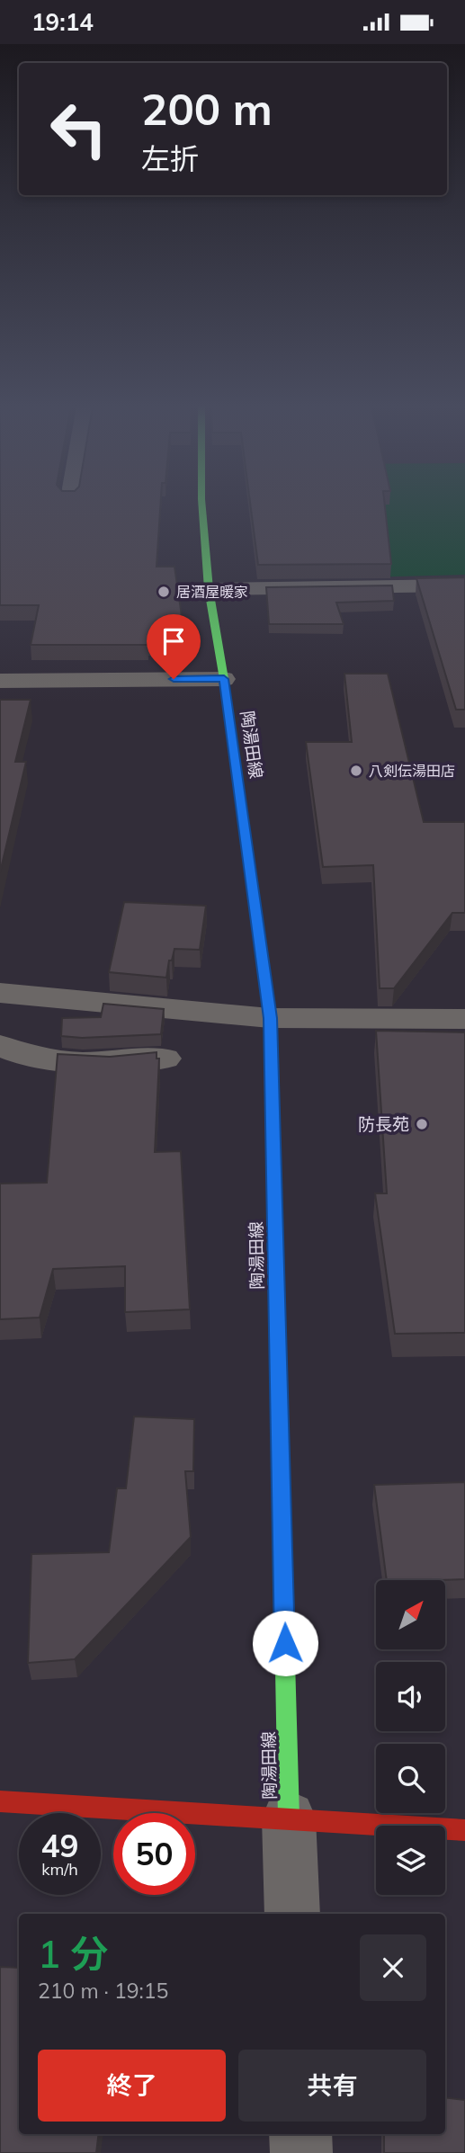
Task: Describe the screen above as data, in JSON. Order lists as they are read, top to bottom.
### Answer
{
  "streets": {
    "main road": ["陶湯田線"]
  },
  "places": ["居酒屋暖家", "八剣伝湯田店", "防長苑"],
  "north": "top right",
  "page": {
    "status": "19:14",
    "turn": ["200 m", "左折"],
    "speed": "49 km/h",
    "limit": "50",
    "heading": ["1 分", "210 m · 19:15"],
    "buttons": ["終了", "共有"]
  }
}
